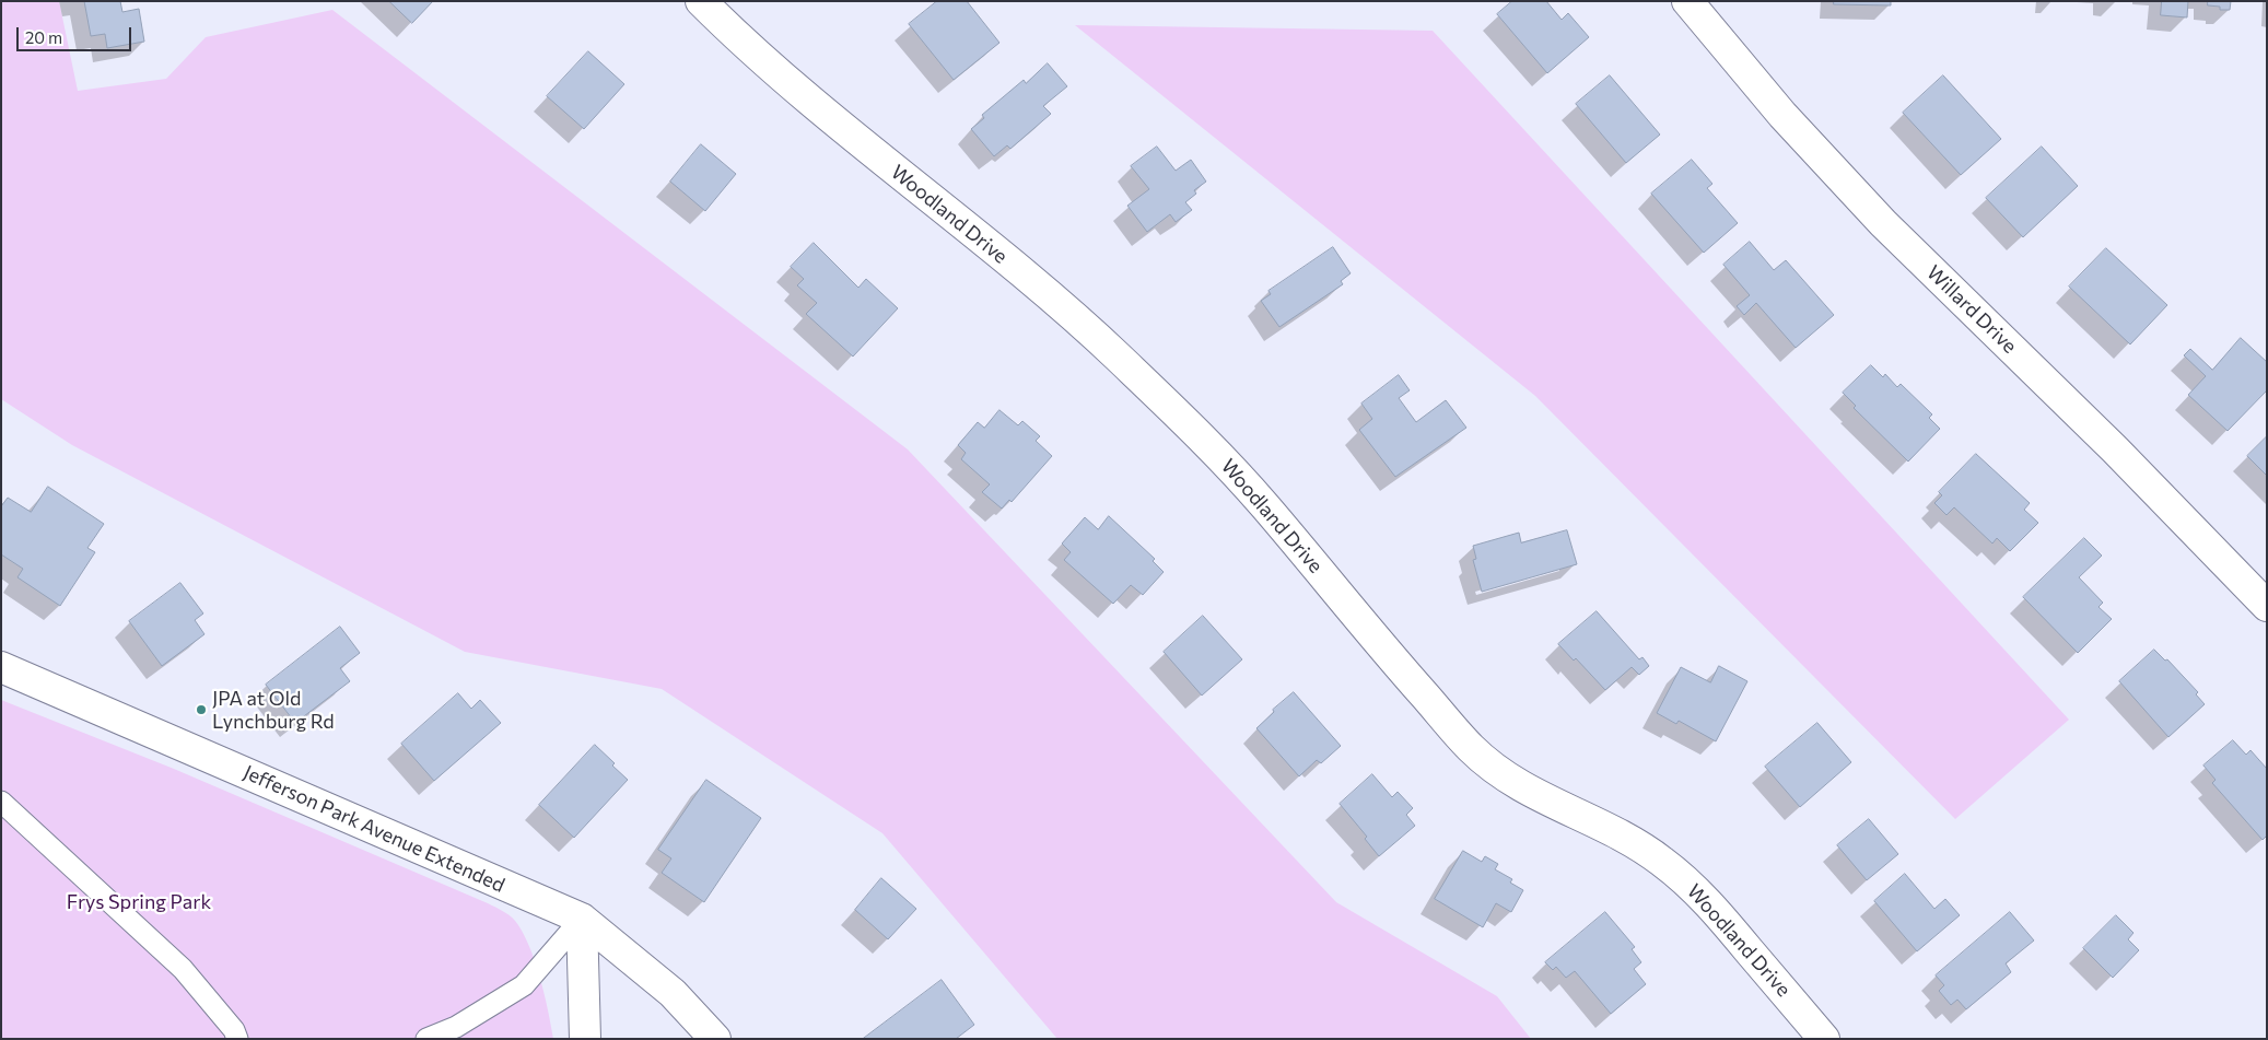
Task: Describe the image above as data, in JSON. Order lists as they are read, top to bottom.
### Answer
{
  "streets": {
    "street": ["Woodland Drive", "Willard Drive", "Jefferson Park Avenue Extended"]
  },
  "parks": ["Frys Spring Park"],
  "places": ["JPA at Old Lynchburg Rd"],
  "scale_bar": "20 m"
}
